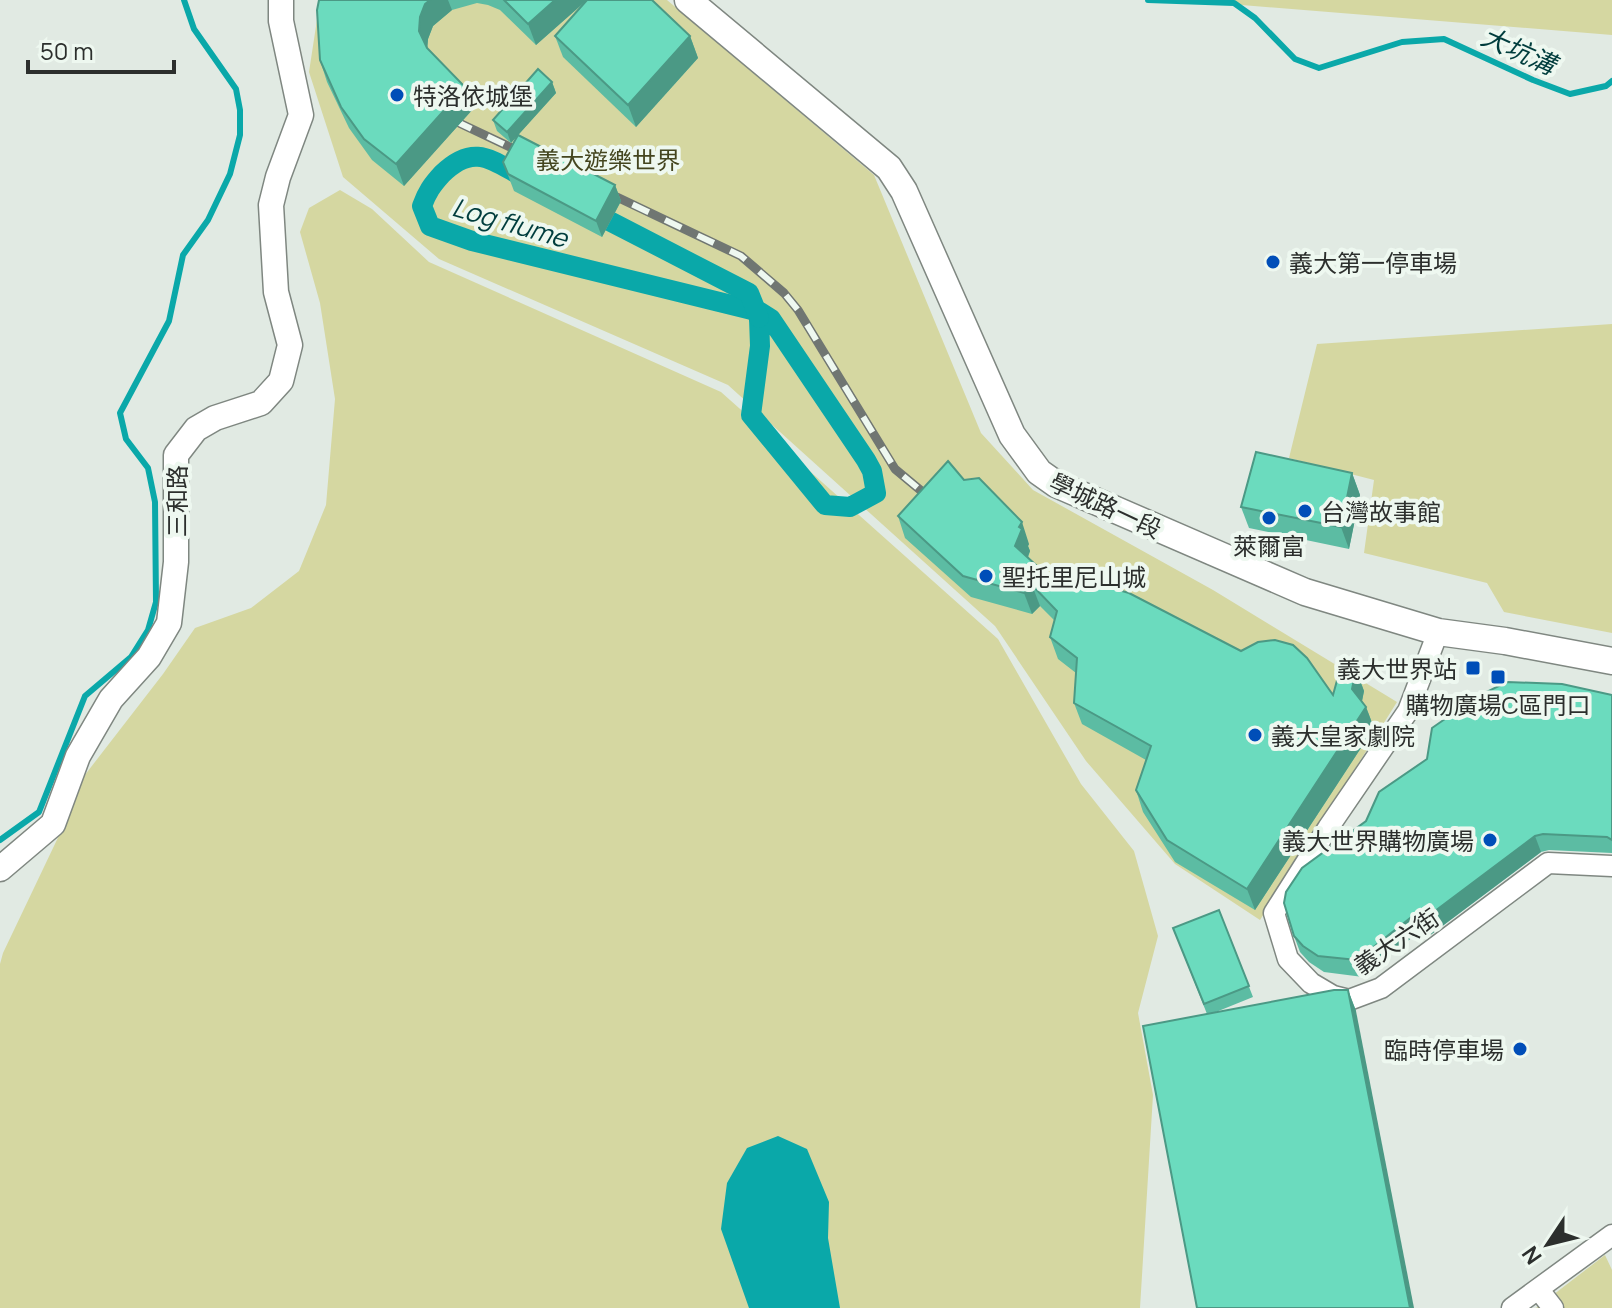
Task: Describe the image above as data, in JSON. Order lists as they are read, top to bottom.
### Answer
{
  "streets": {
    "main road": ["學城路一段"],
    "street": ["三和路", "義大六街"]
  },
  "crossings": [
    ["學城路一段", "義大六街"]
  ],
  "water": ["大坑溝", "Log flume"],
  "parks": ["義大遊樂世界"],
  "places": {
    "other": [
      "特洛依城堡",
      "義大第一停車場",
      "台灣故事館",
      "萊爾富",
      "聖托里尼山城",
      "義大皇家劇院",
      "義大世界購物廣場",
      "臨時停車場"
    ],
    "transit": ["義大世界站", "購物廣場C區門口"]
  },
  "scale_bar": "50 m",
  "north": "bottom left"
}
